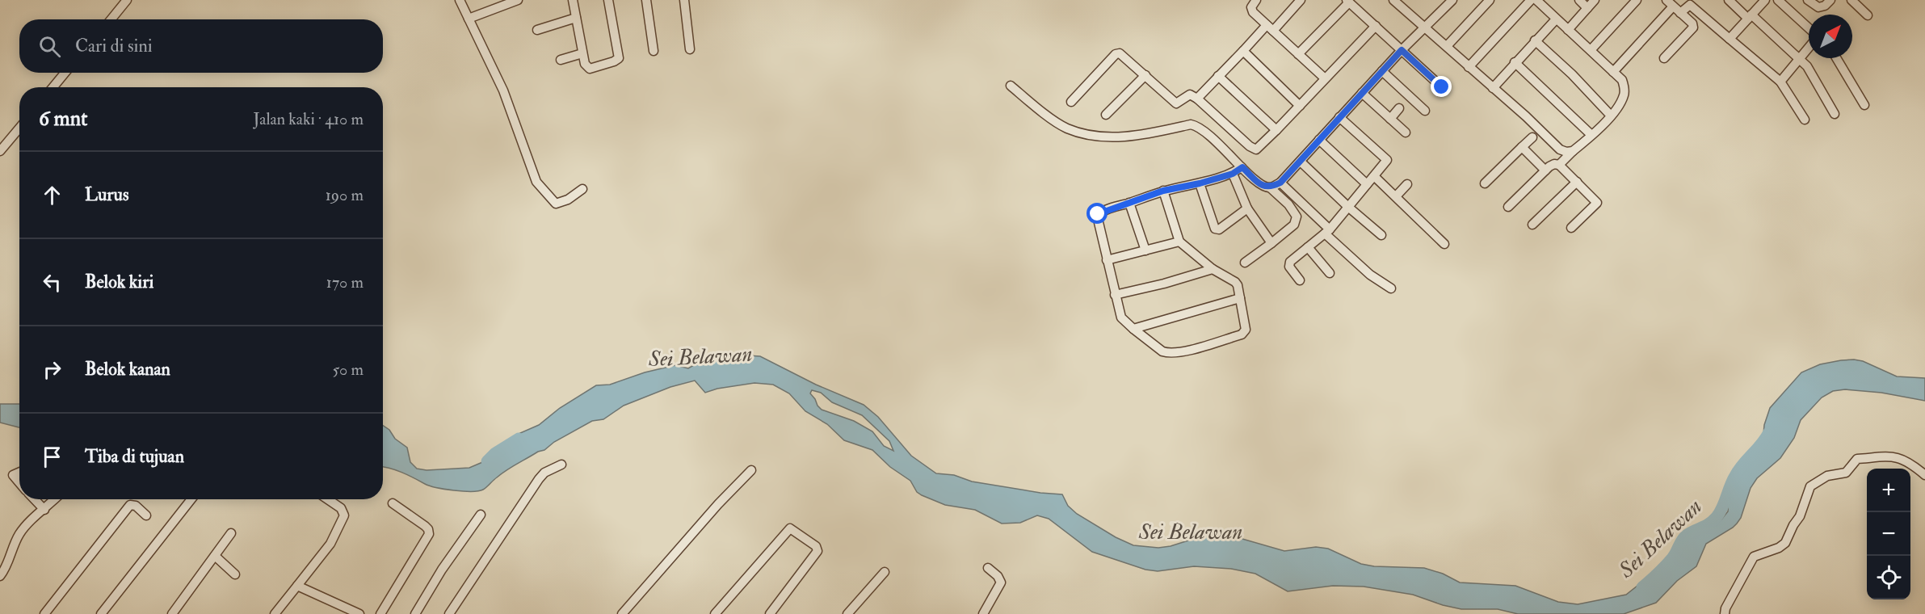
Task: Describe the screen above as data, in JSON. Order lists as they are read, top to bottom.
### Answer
{
  "water": ["Sei Belawan"],
  "north": "top right",
  "page": {
    "search": "Cari di sini",
    "heading": ["6 mnt", "Jalan kaki · 410 m"],
    "list": [
      ["Lurus", "190 m"],
      ["Belok kiri", "170 m"],
      ["Belok kanan", "50 m"],
      "Tiba di tujuan"
    ],
    "map_buttons": ["+", "−"]
  }
}
